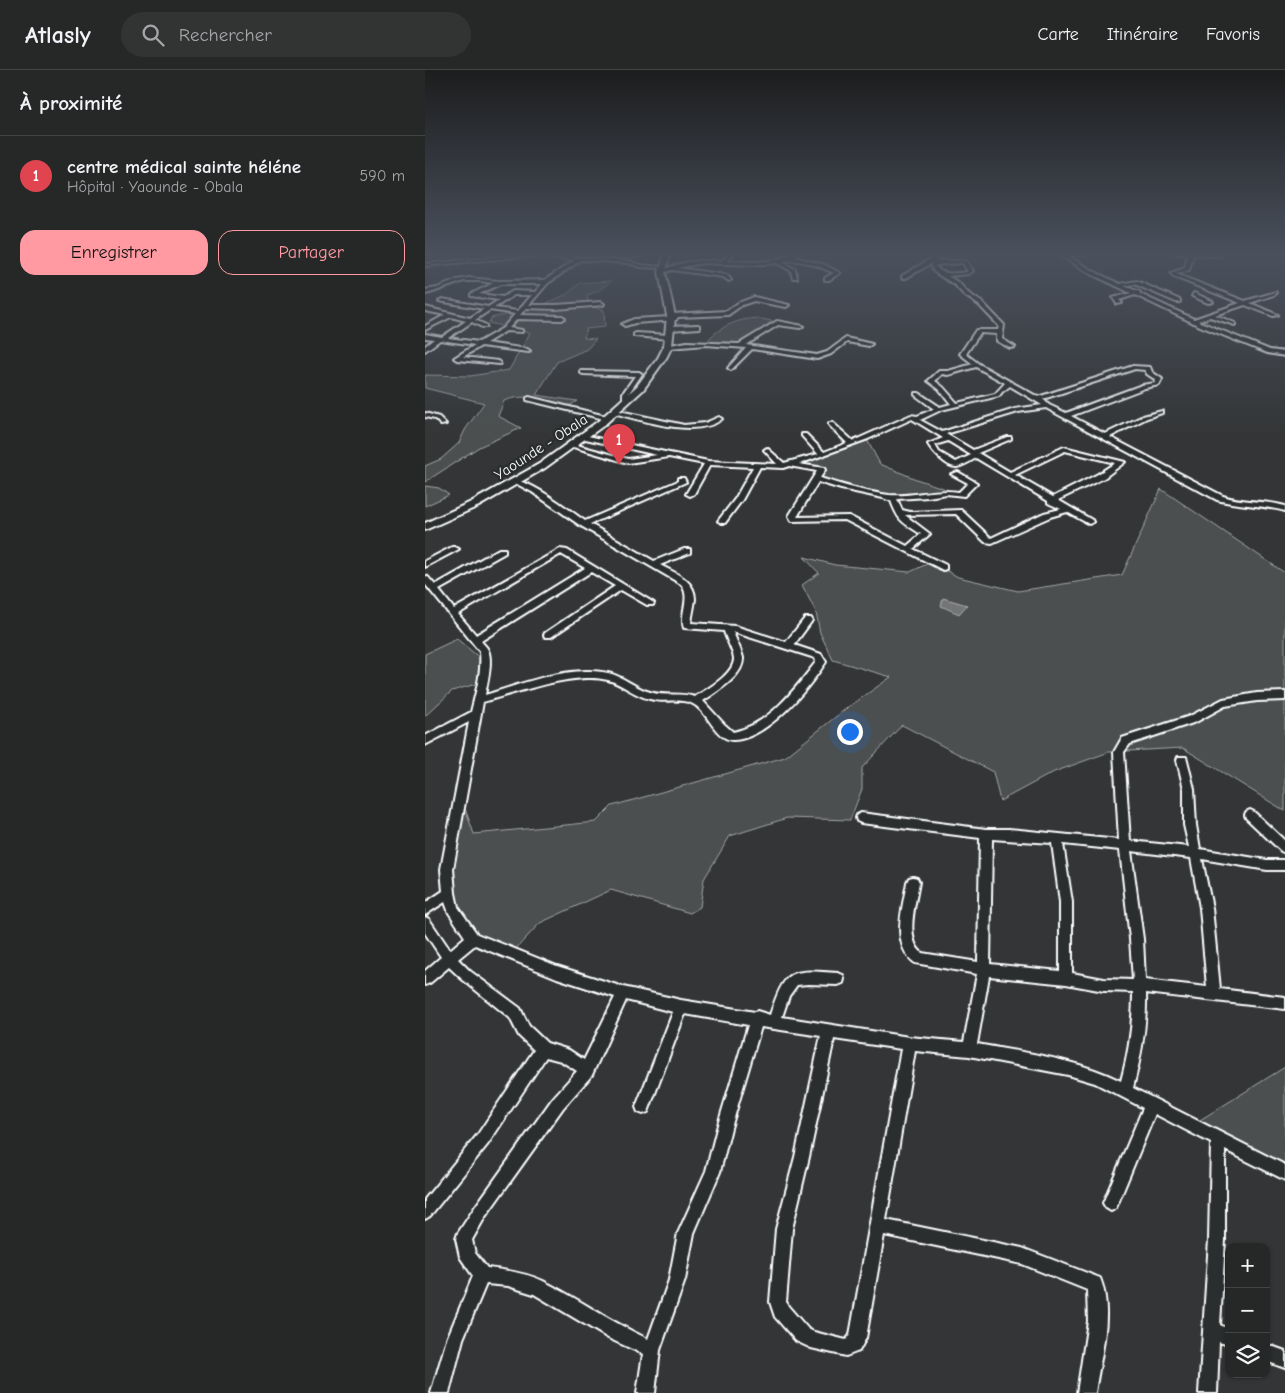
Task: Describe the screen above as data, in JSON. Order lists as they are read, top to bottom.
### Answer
{
  "streets": {
    "highway": ["Yaounde - Obala"]
  },
  "page": {
    "header": "Atlasly",
    "search": "Rechercher",
    "nav": ["Carte", "Itinéraire", "Favoris"],
    "heading": "À proximité",
    "list": [
      {
        "mark": "1",
        "name": "centre médical sainte héléne",
        "note": "Hôpital · Yaounde - Obala",
        "value": "590 m"
      }
    ],
    "buttons": ["Enregistrer", "Partager"],
    "pins": "1",
    "map_buttons": ["+", "−"]
  }
}
